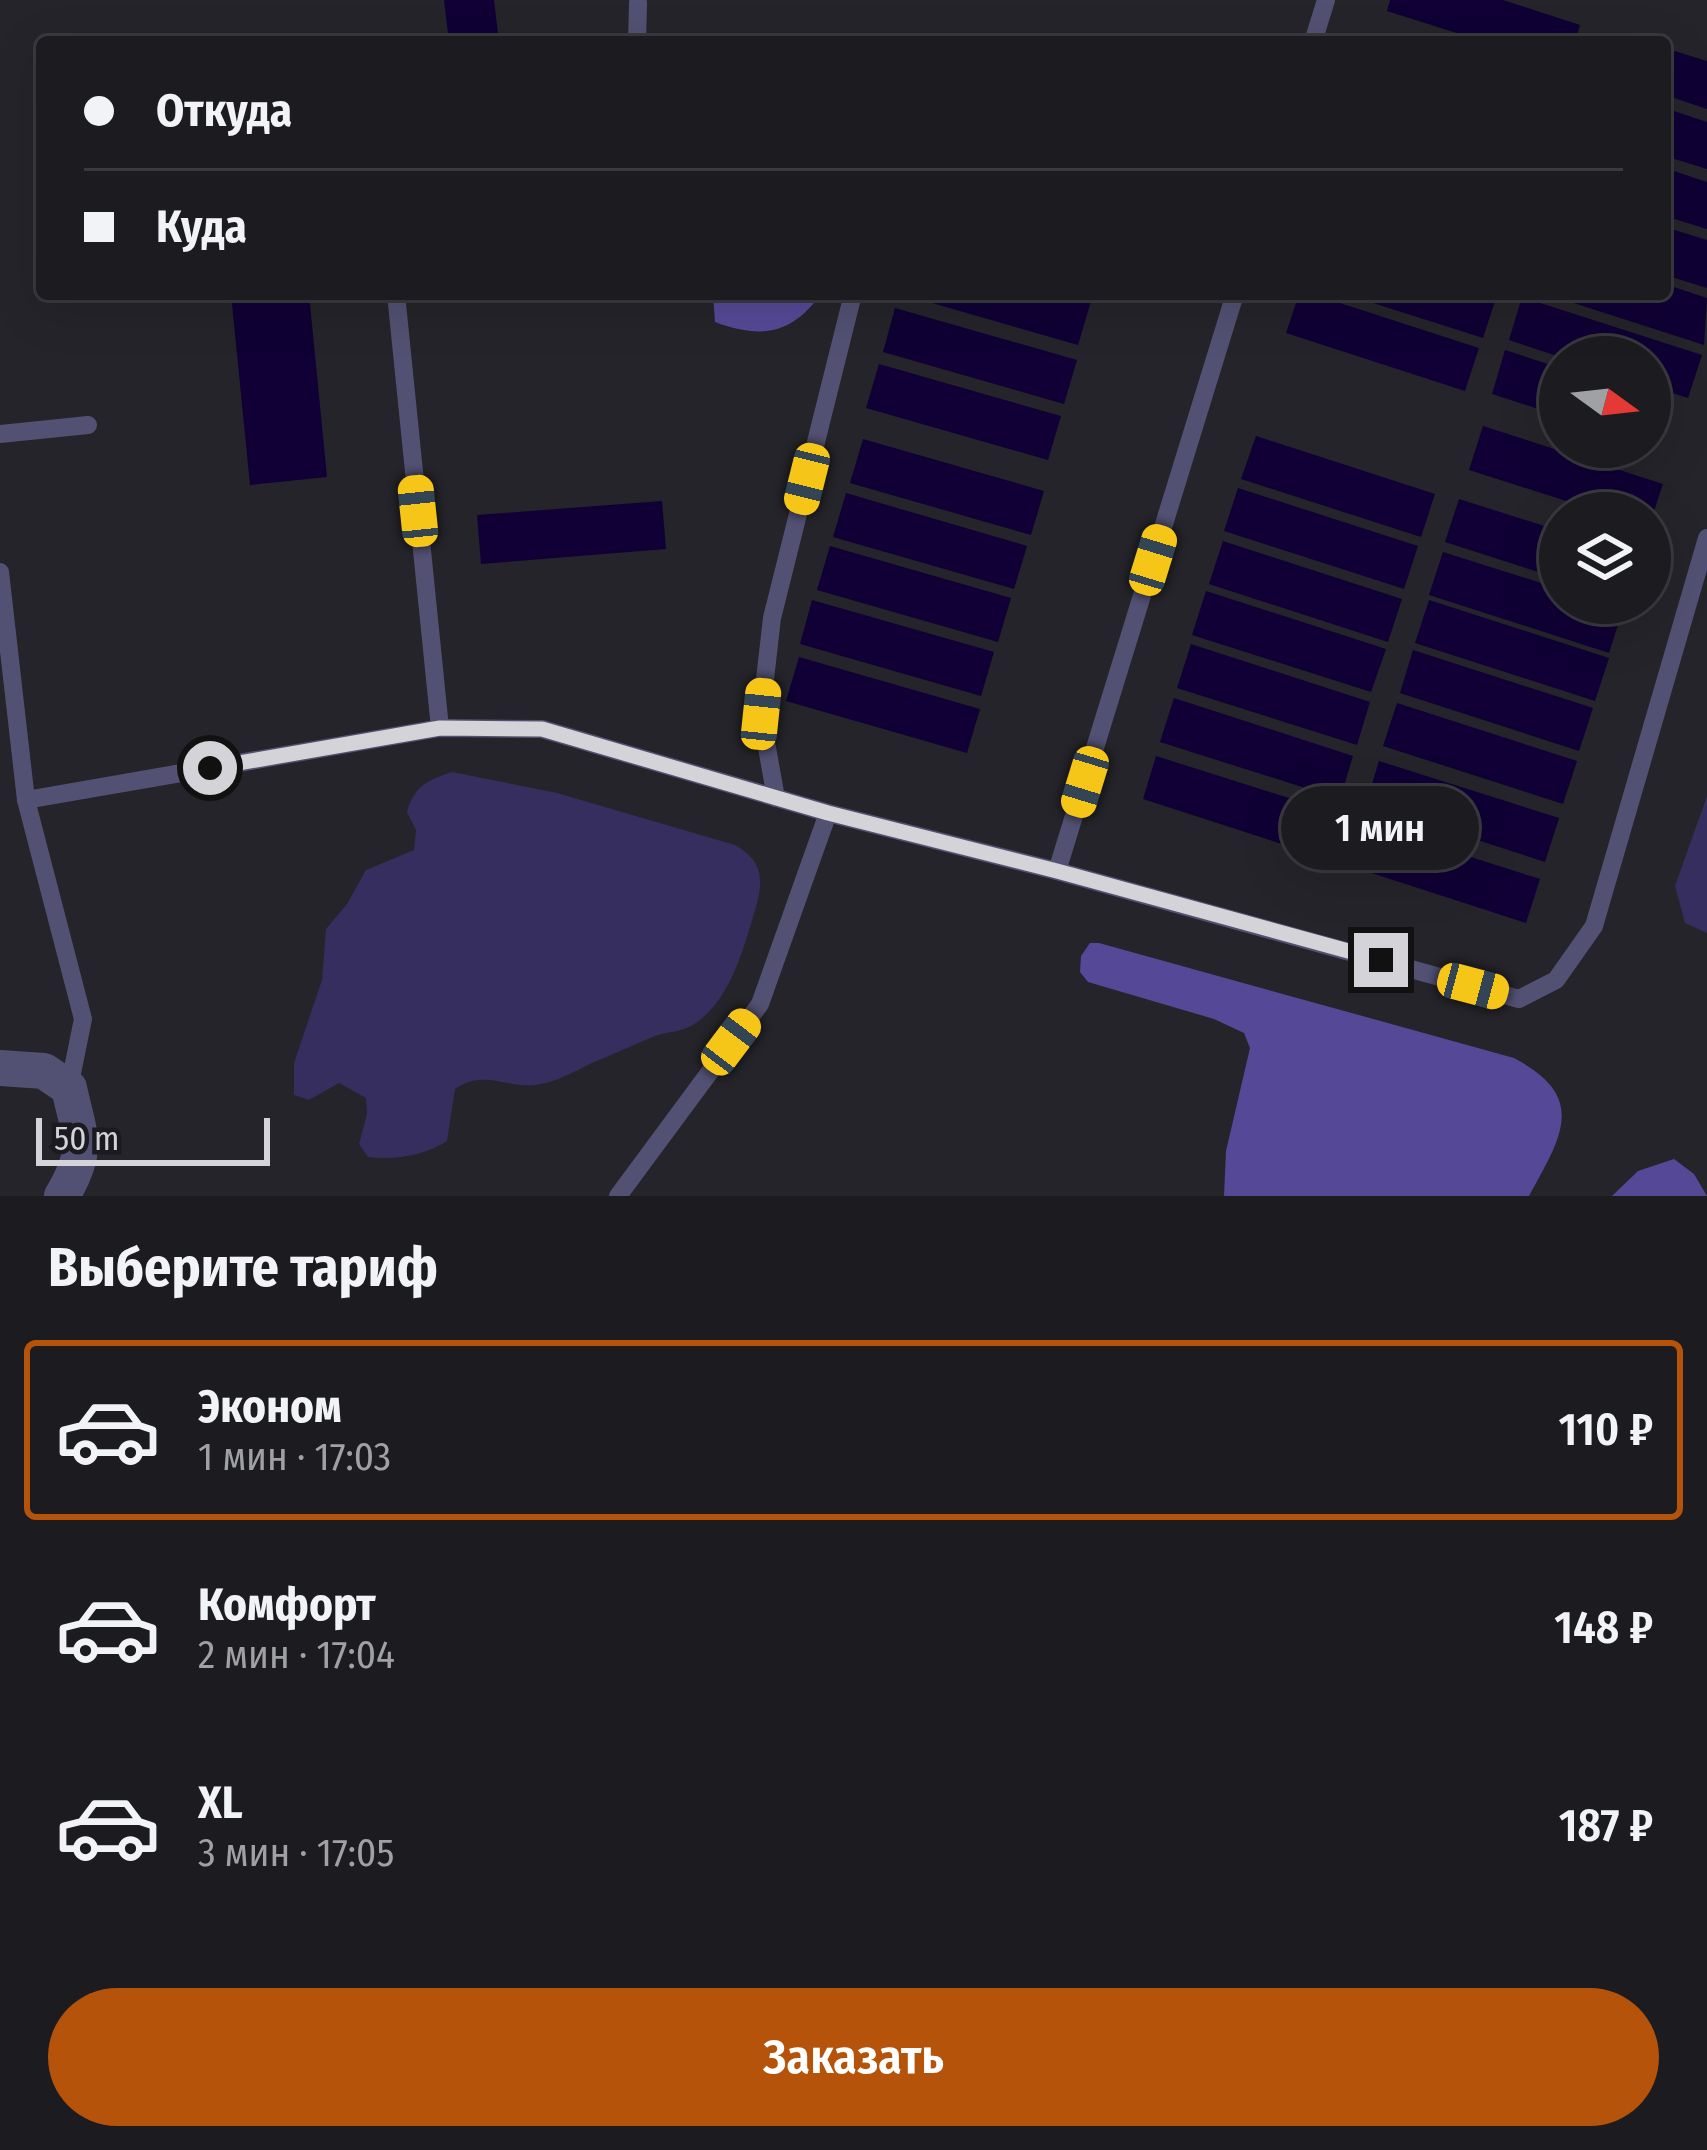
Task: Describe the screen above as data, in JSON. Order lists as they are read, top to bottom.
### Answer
{
  "scale_bar": "50 m",
  "north": "right",
  "page": {
    "banner": ["Откуда", "Куда"],
    "bubble": "1 мин",
    "scale": "50 m",
    "heading": "Выберите тариф",
    "list": [
      {
        "name": "Эконом",
        "note": "1 мин · 17:03",
        "value": "110 ₽"
      },
      {
        "name": "Комфорт",
        "note": "2 мин · 17:04",
        "value": "148 ₽"
      },
      {
        "name": "XL",
        "note": "3 мин · 17:05",
        "value": "187 ₽"
      }
    ],
    "buttons": "Заказать"
  }
}
